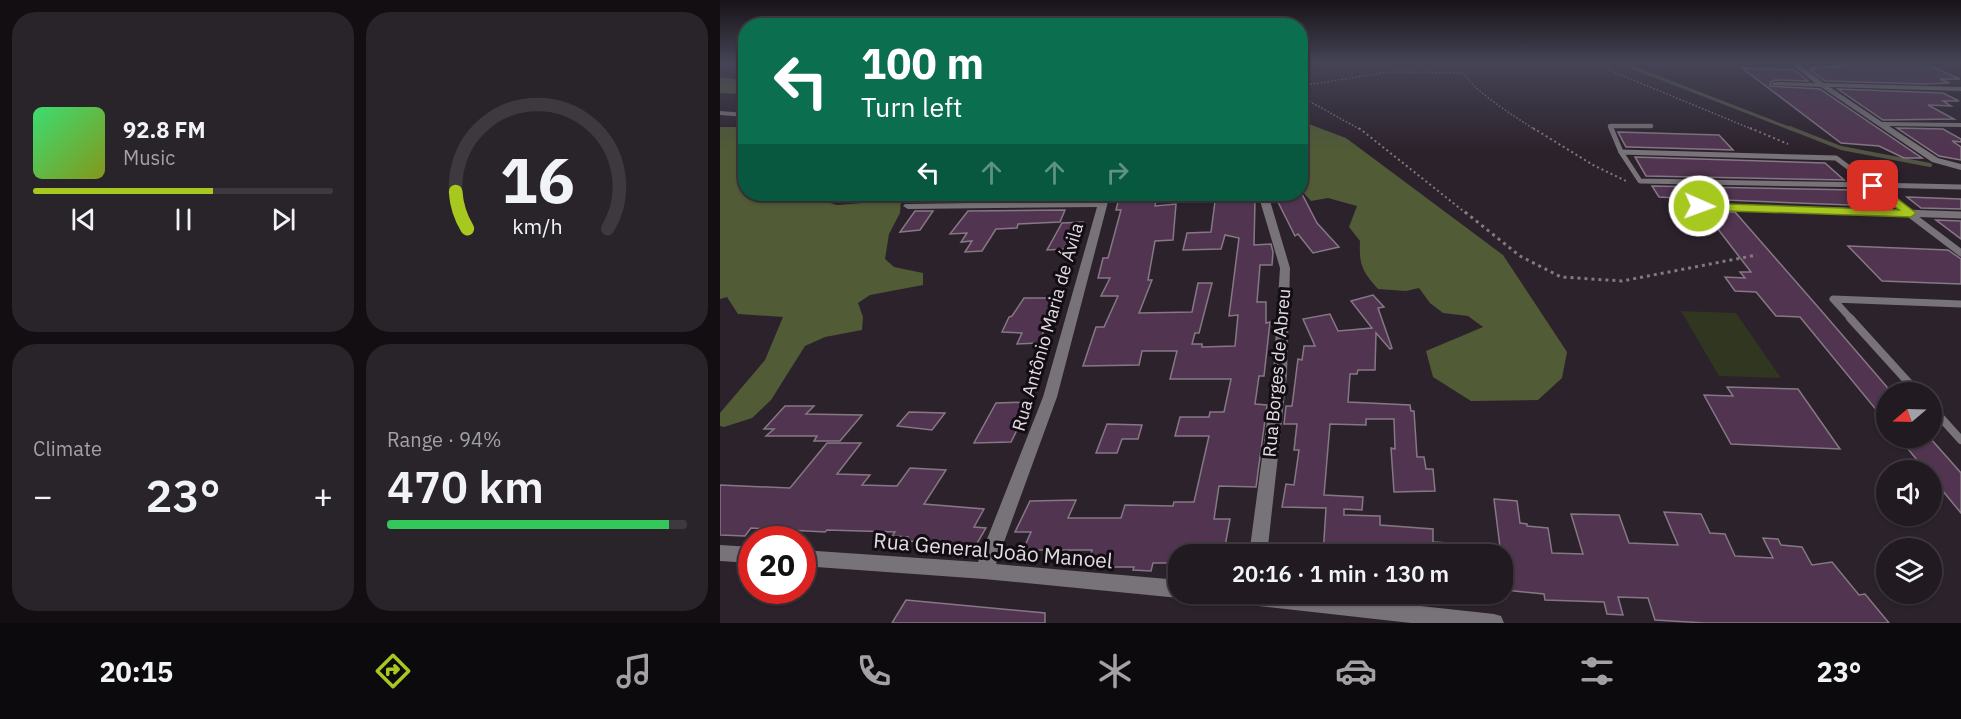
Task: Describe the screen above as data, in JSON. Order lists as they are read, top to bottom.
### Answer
{
  "streets": {
    "street": ["Rua Antônio Maria de Ávila", "Rua Borges de Abreu", "Rua General João Manoel"]
  },
  "crossings": [
    ["Rua Antônio Maria de Ávila", "Rua General João Manoel"]
  ],
  "north": "left",
  "page": {
    "turn": ["100 m", "Turn left"],
    "song": ["92.8 FM", "Music"],
    "tile": [
      "Climate",
      ["Range · 94%", "470 km"]
    ],
    "heat": ["−", "23°", "+"],
    "limit": "20",
    "trip": "20:16 · 1 min · 130 m",
    "tabs": ["20:15", "23°"],
    "gauge": ["16", "km/h"]
  }
}
